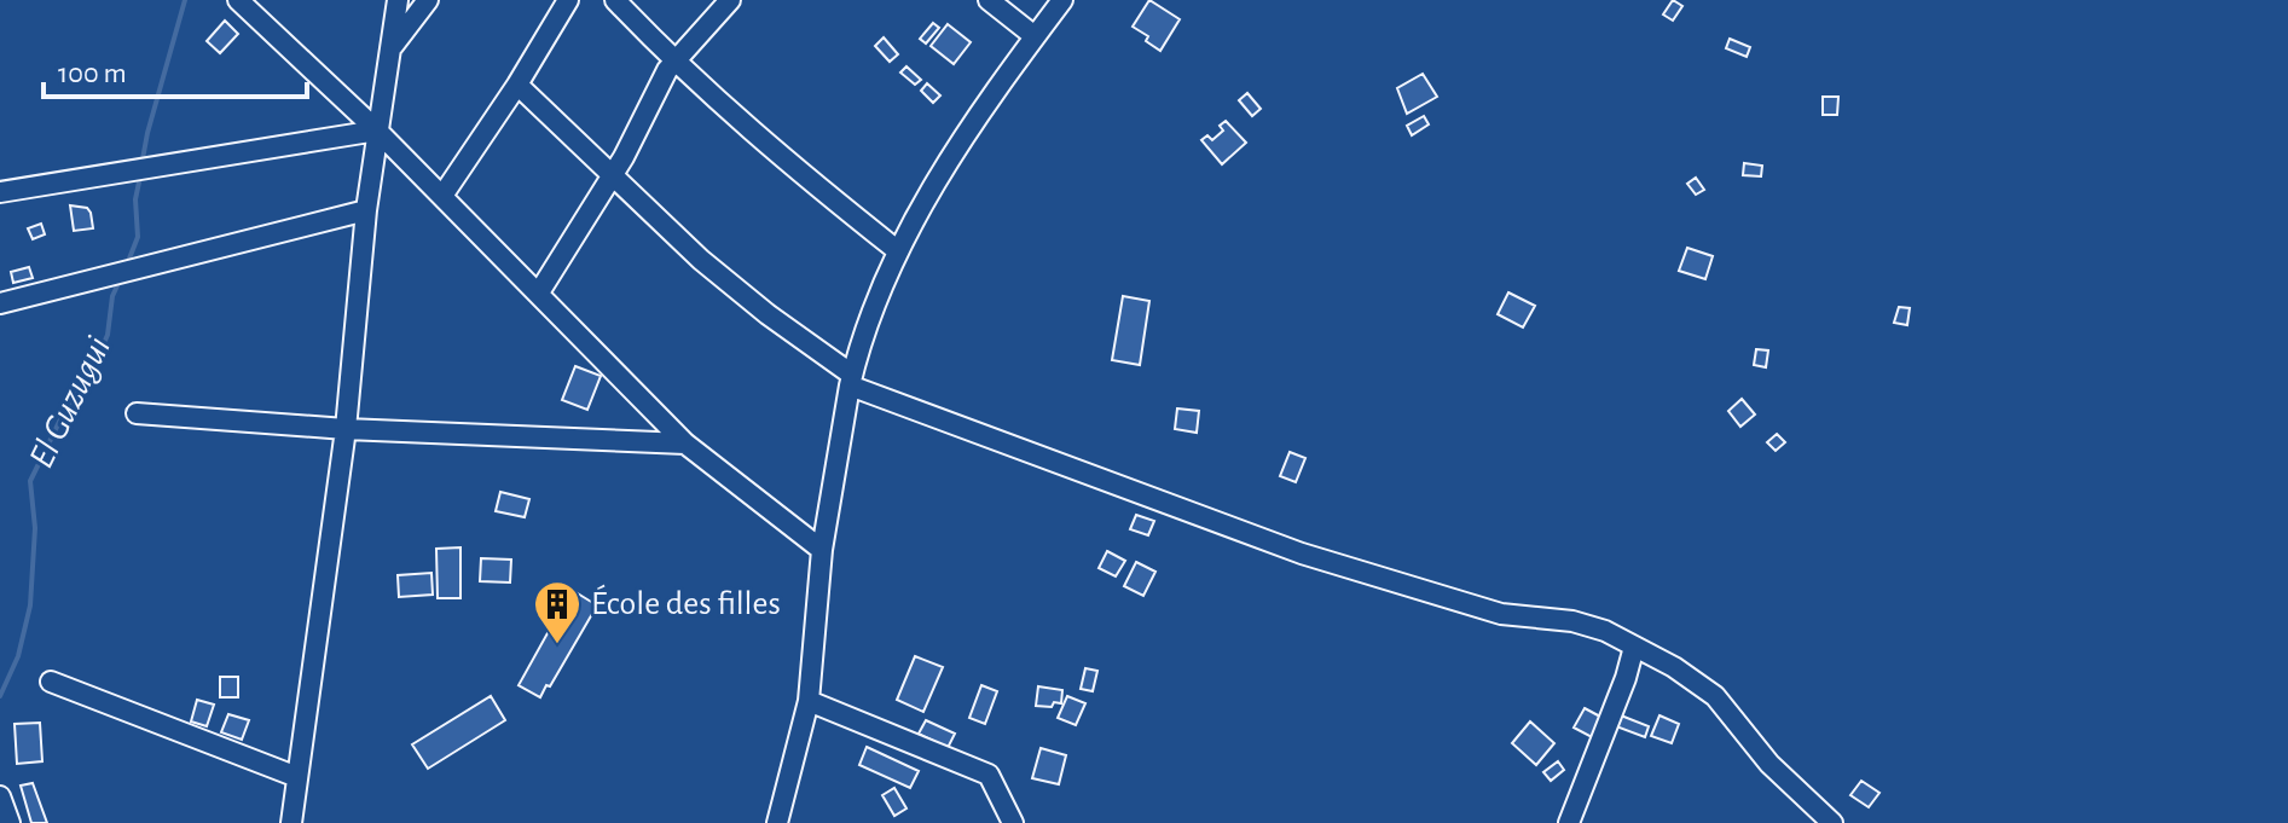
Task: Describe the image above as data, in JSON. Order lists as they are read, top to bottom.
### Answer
{
  "water": ["El Guzugui"],
  "places": {
    "building": ["École des filles"]
  },
  "scale_bar": "100 m"
}
